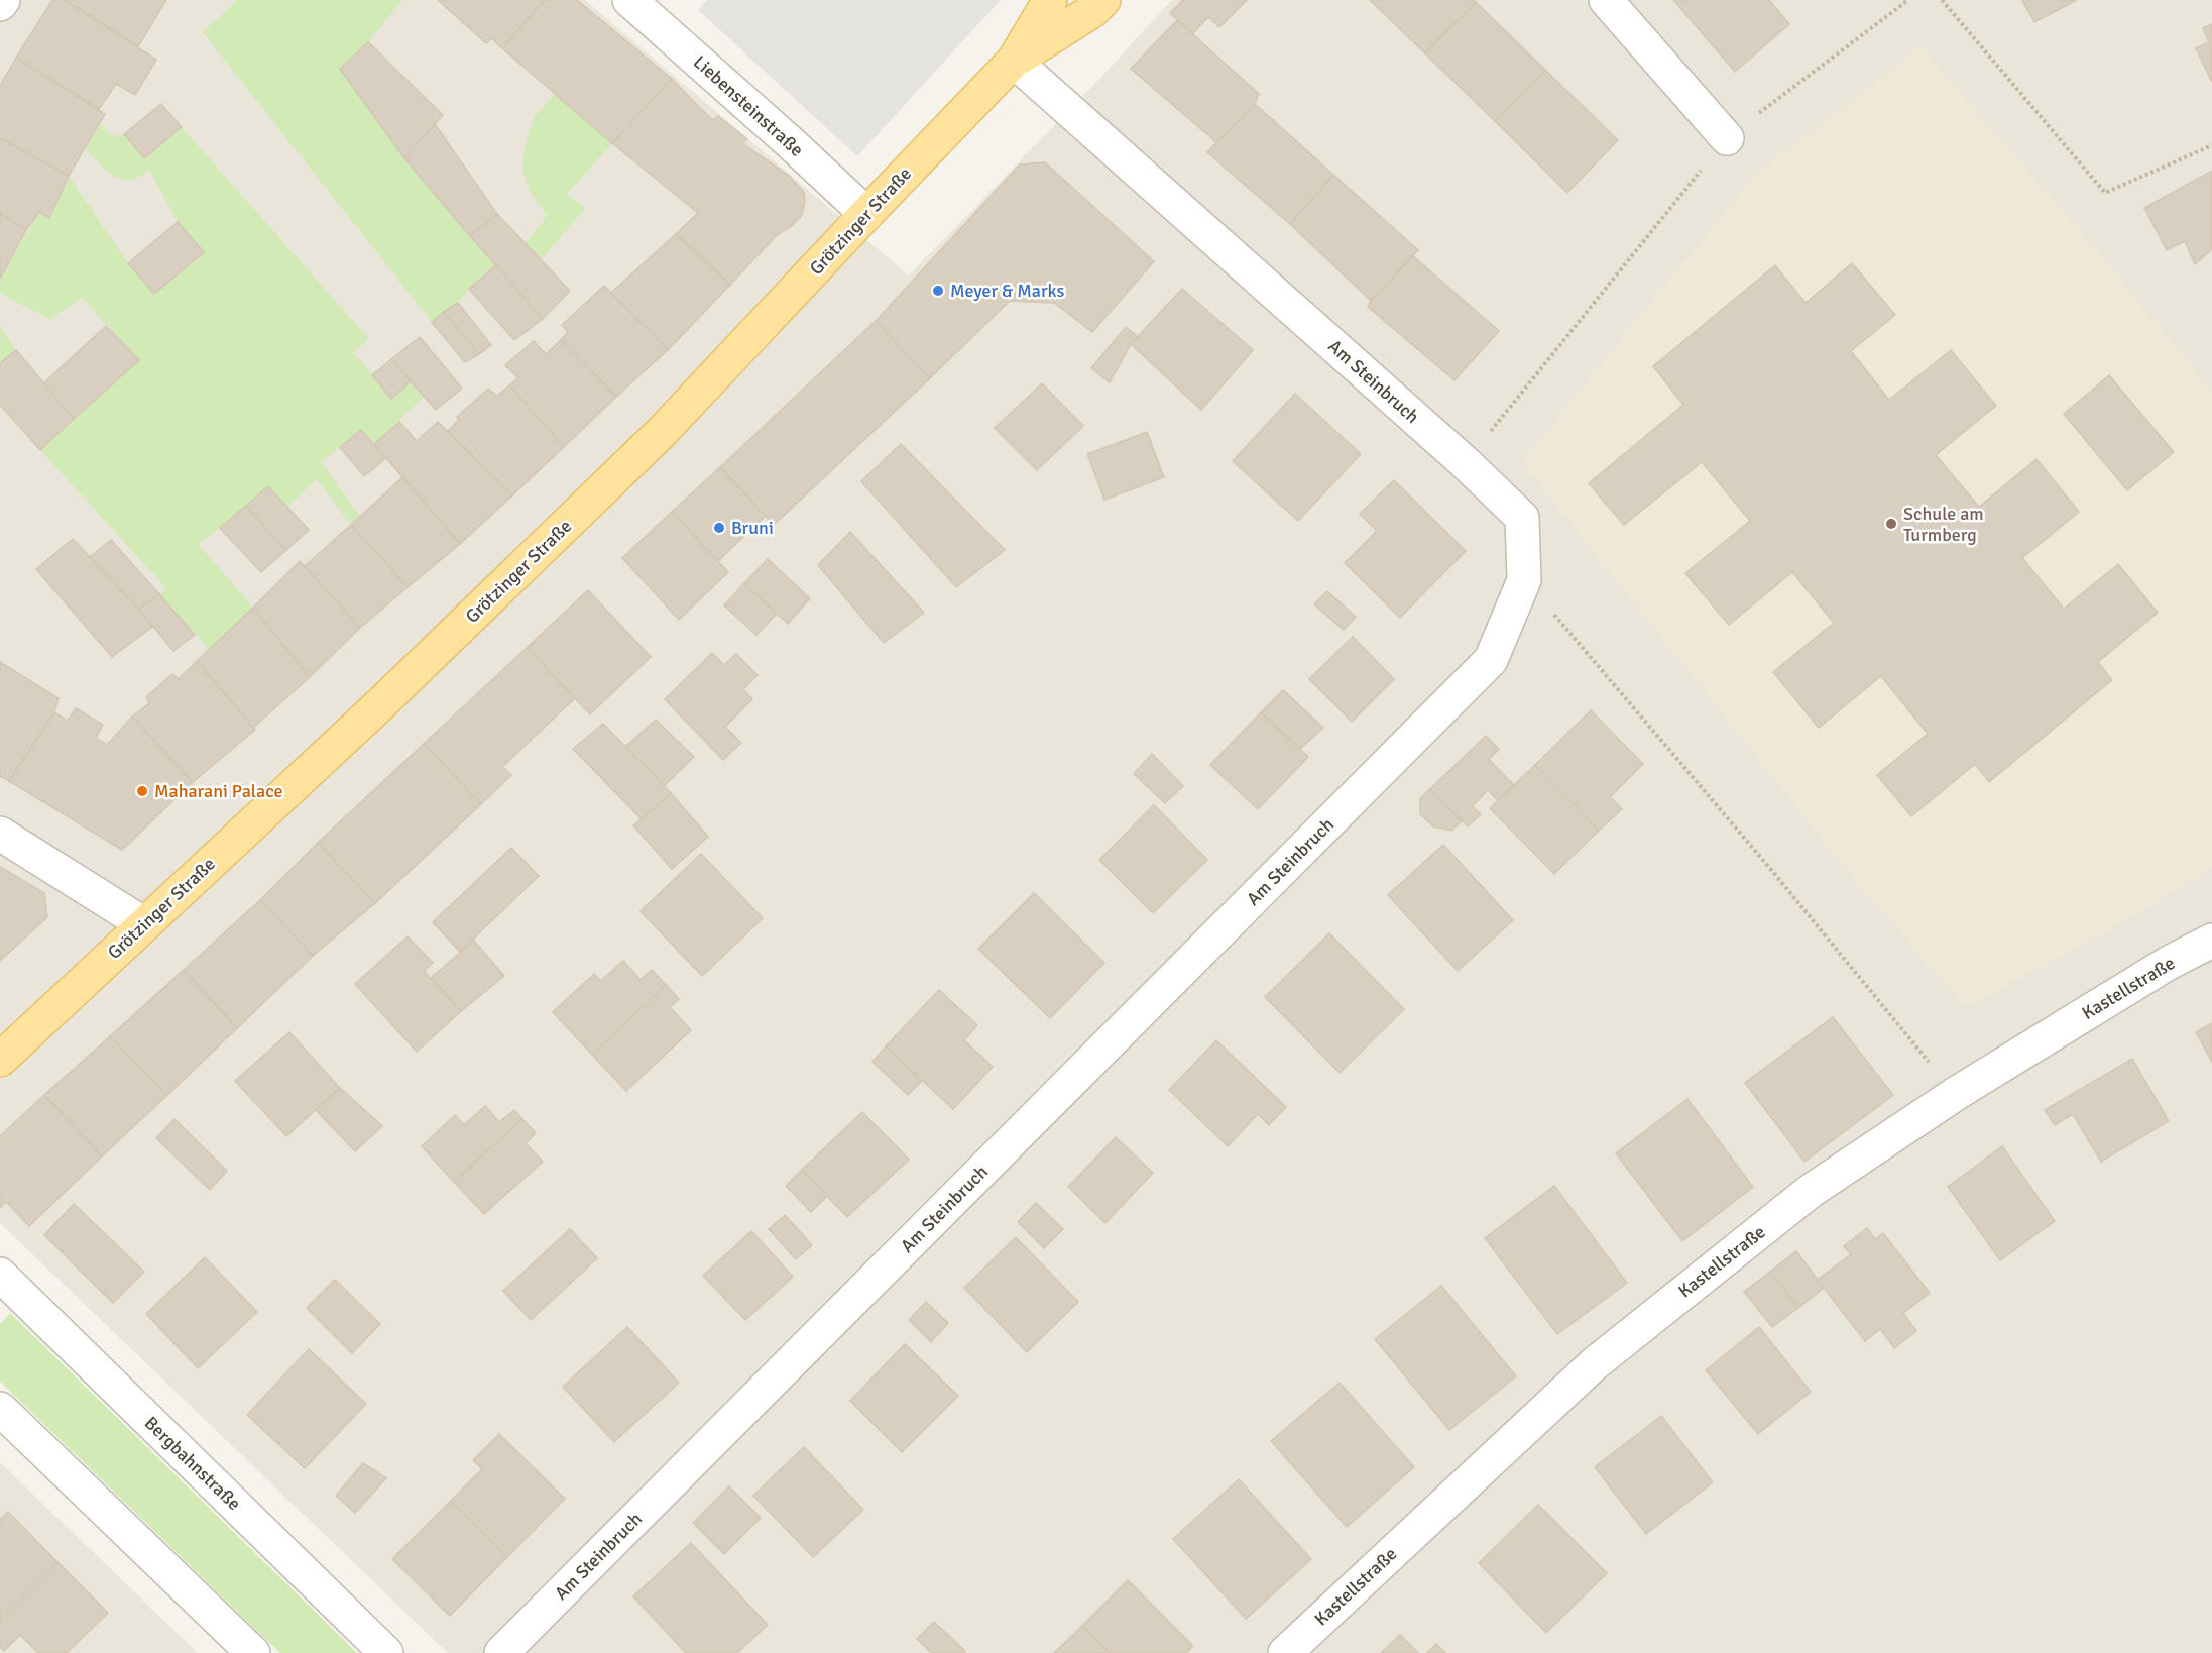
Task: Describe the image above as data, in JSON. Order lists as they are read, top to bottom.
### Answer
{
  "streets": {
    "main road": ["Grötzinger Straße"],
    "street": [
      "Liebensteinstraße",
      "Am Steinbruch",
      "Kastellstraße",
      "Bergbahnstraße"
    ]
  },
  "crossings": [
    ["Liebensteinstraße", "Grötzinger Straße"],
    ["Grötzinger Straße", "Am Steinbruch"]
  ],
  "places": [
    "Meyer & Marks",
    "Schule am Turmberg",
    "Bruni",
    "Maharani Palace"
  ]
}
